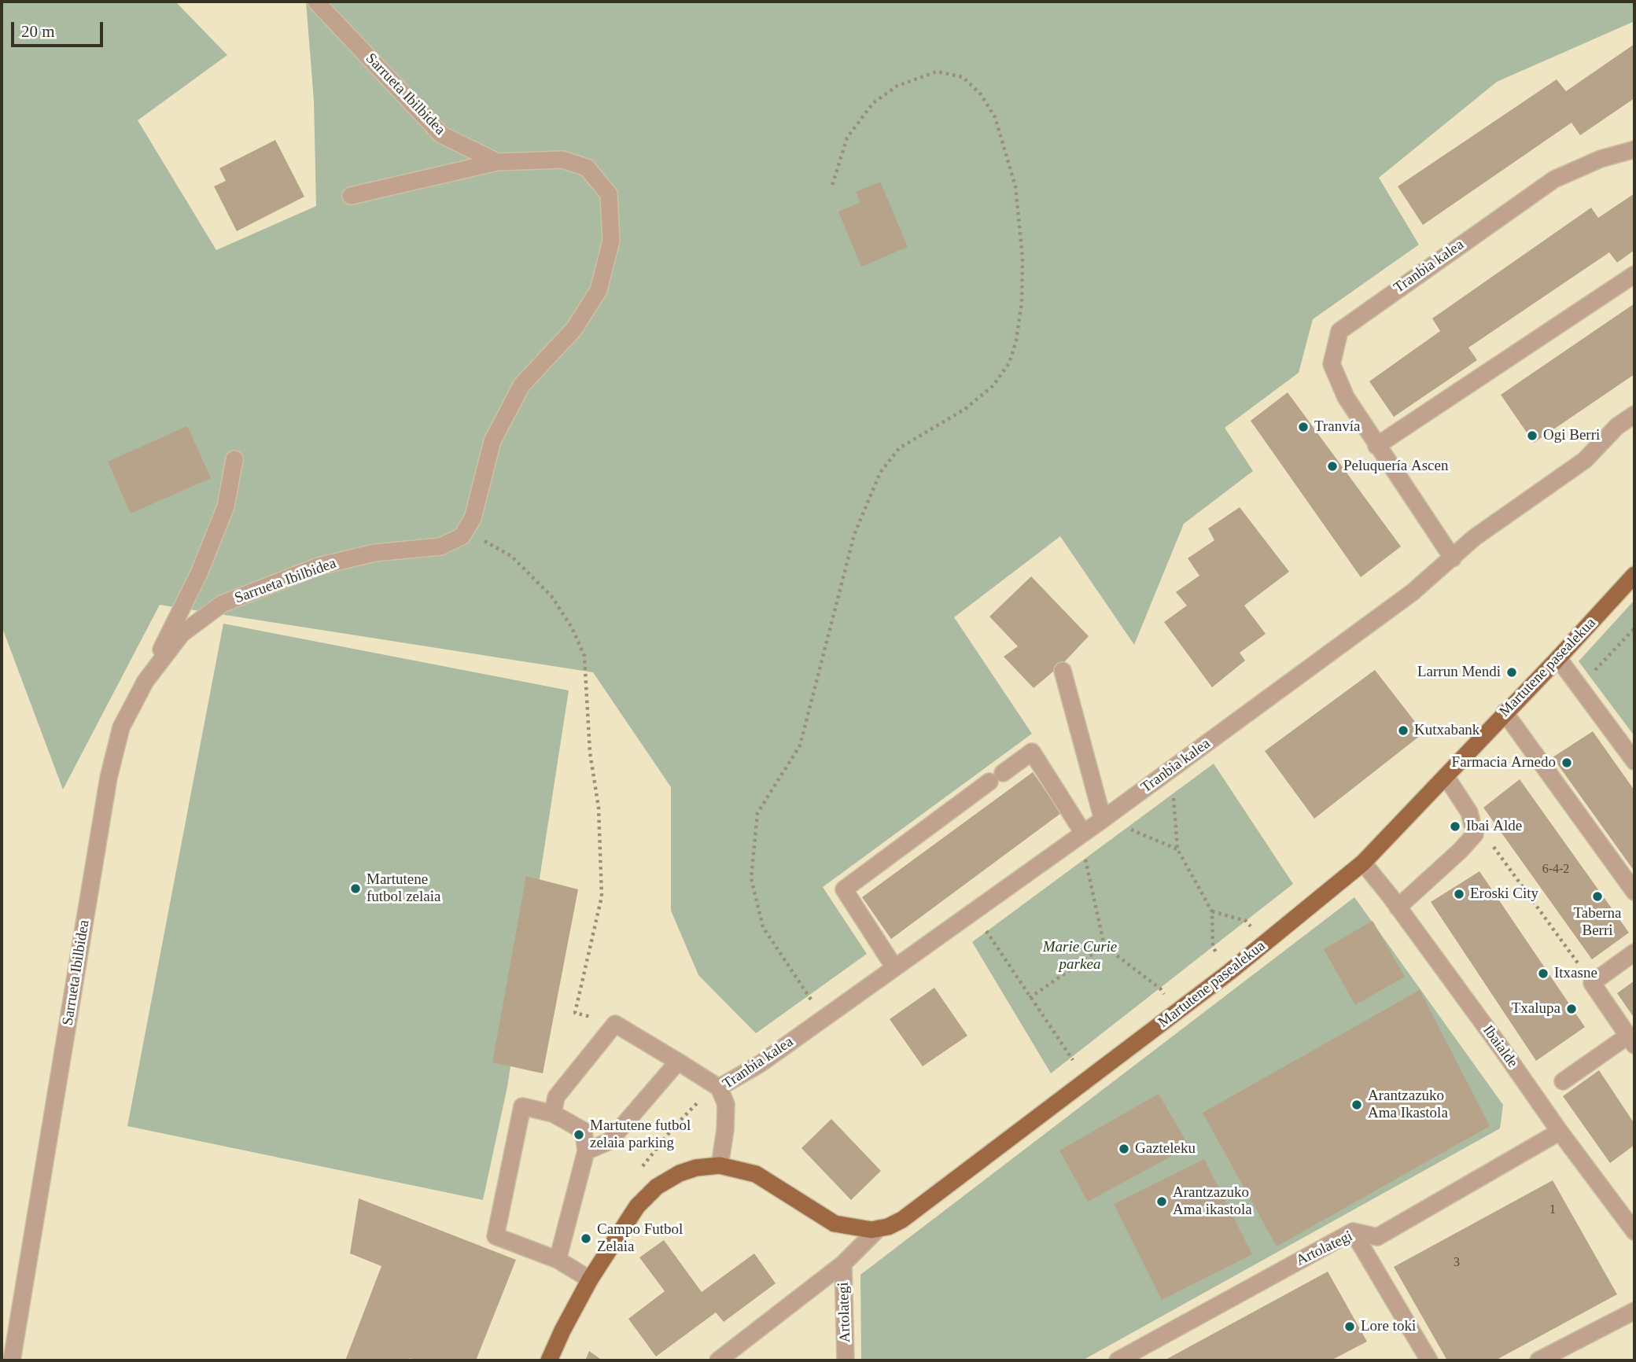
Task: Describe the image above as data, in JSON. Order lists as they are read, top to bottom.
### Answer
{
  "streets": {
    "main road": ["Martutene pasealekua"],
    "street": [
      "Sarrueta Ibilbidea",
      "Tranbia kalea",
      "Ibaialde",
      "Artolategi"
    ]
  },
  "crossings": [
    ["Tranbia kalea", "Martutene pasealekua"],
    ["Martutene pasealekua", "Ibaialde"],
    ["Ibaialde", "Artolategi"]
  ],
  "parks": ["Marie Curie parkea"],
  "places": [
    "Tranvía",
    "Ogi Berri",
    "Peluquería Ascen",
    "Larrun Mendi",
    "Kutxabank",
    "Farmacia Arnedo",
    "Ibai Alde",
    "Martutene futbol zelaia",
    "Eroski City",
    "Taberna Berri",
    "Itxasne",
    "Txalupa",
    "Arantzazuko Ama Ikastola",
    "Martutene futbol zelaia parking",
    "Gazteleku",
    "Arantzazuko Ama ikastola",
    "Campo Futbol Zelaia",
    "Lore toki"
  ],
  "house_numbers": ["6-4-2", "1", "3"],
  "scale_bar": "20 m"
}
